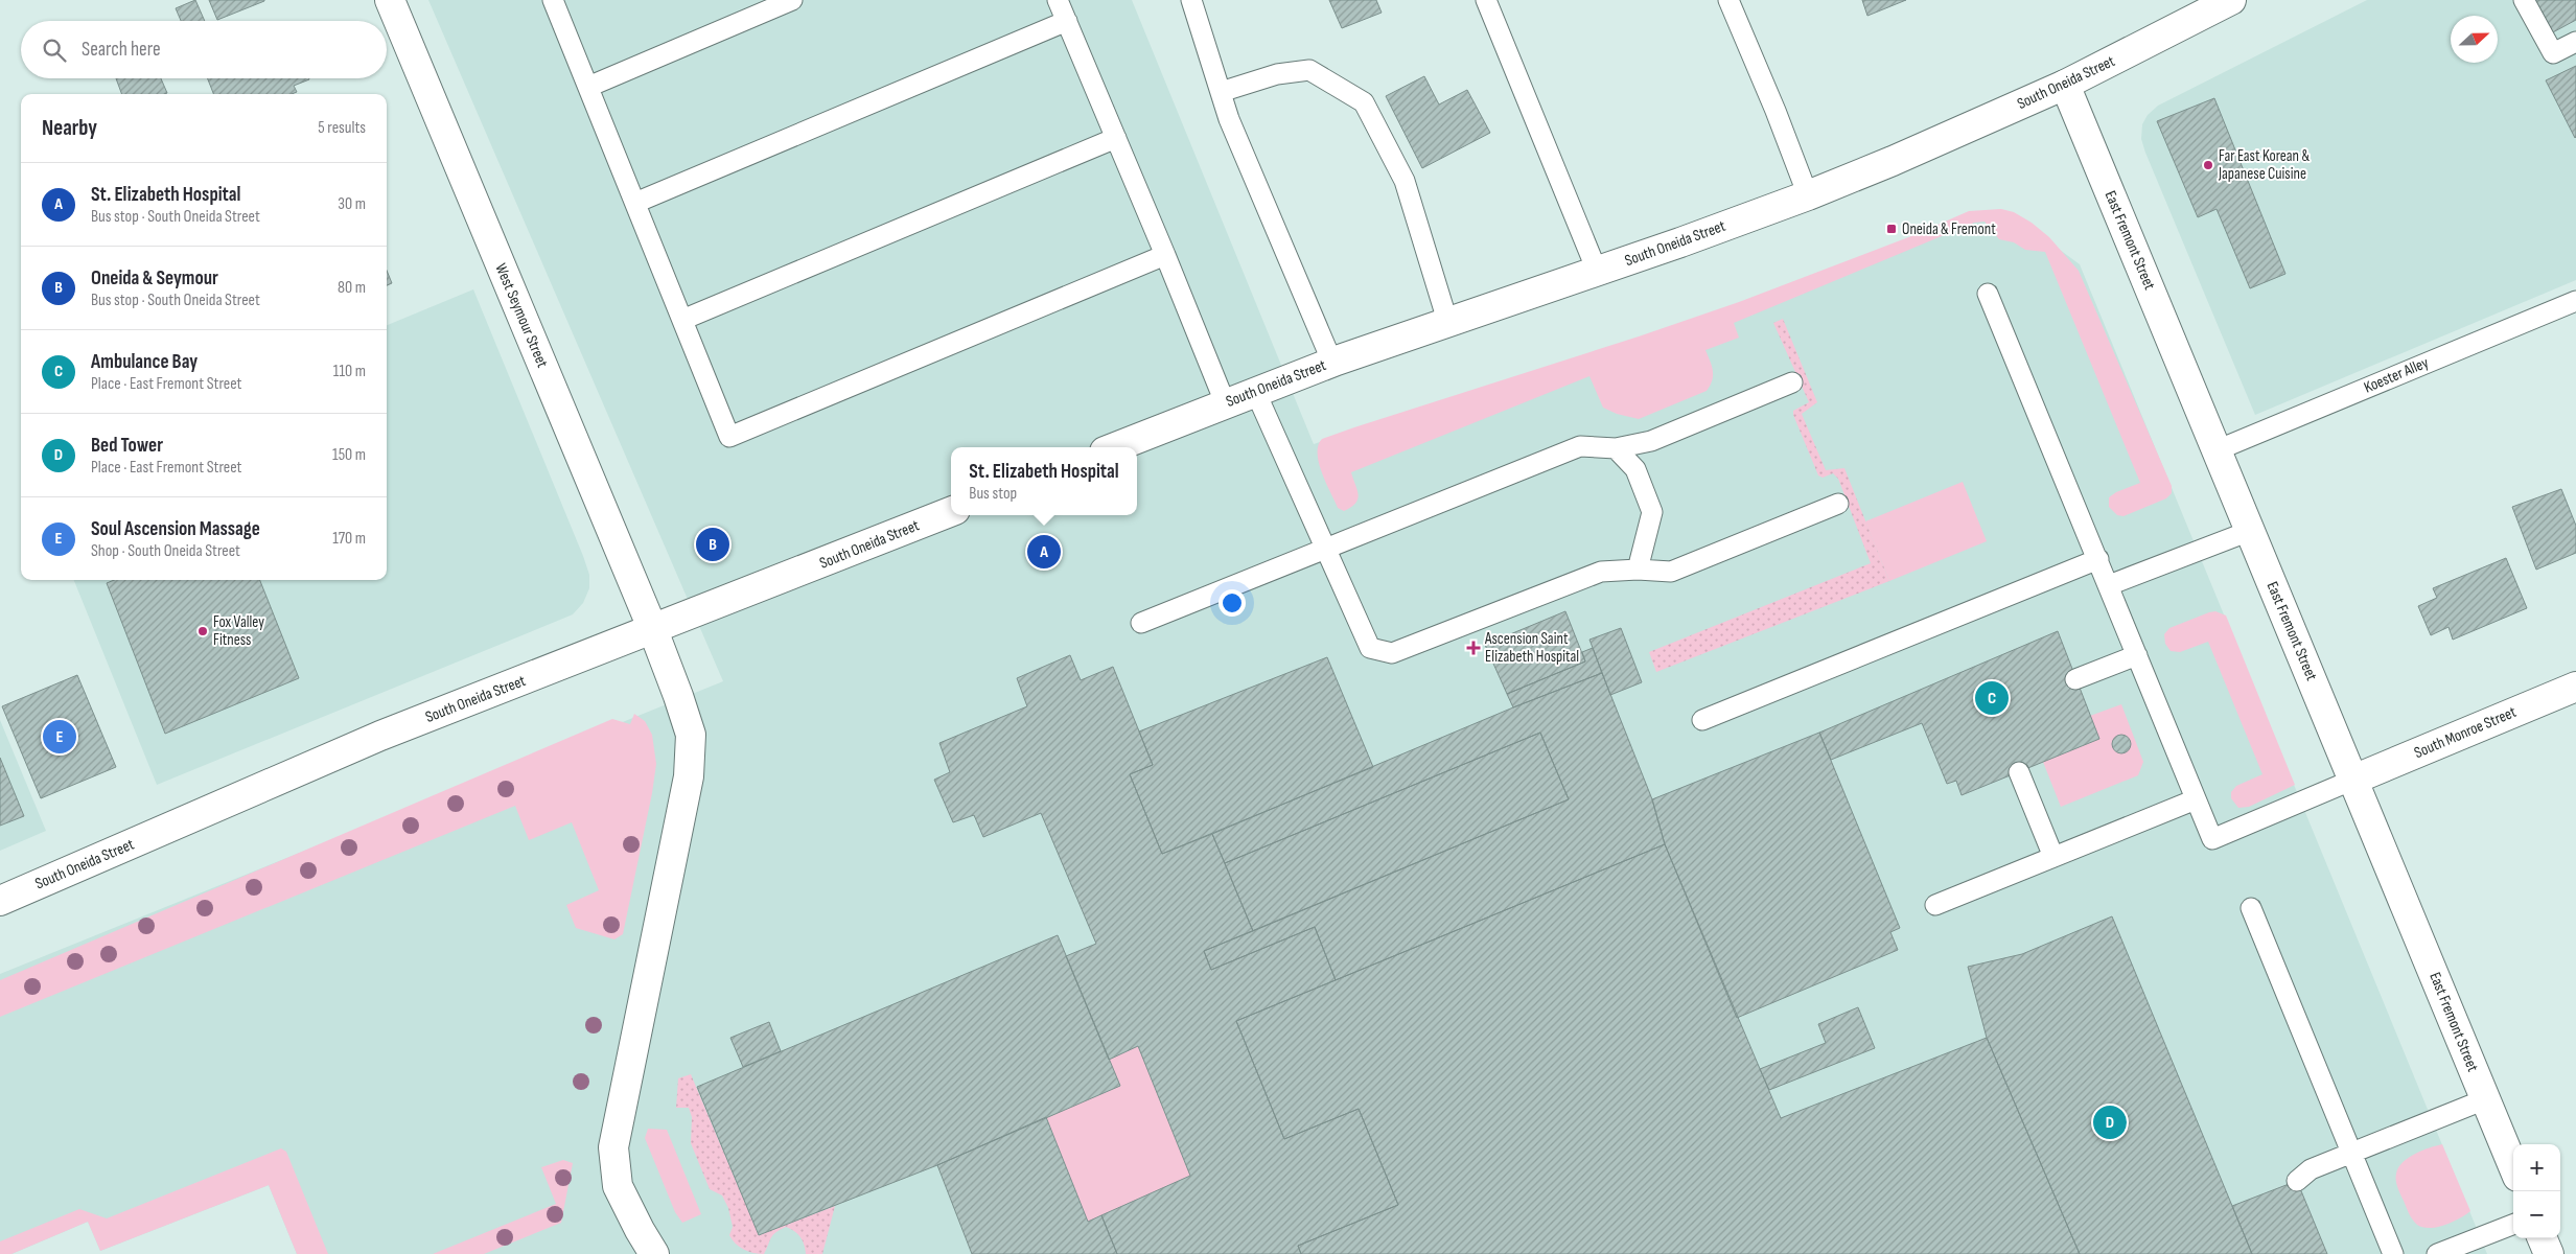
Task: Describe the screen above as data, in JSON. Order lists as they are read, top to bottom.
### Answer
{
  "streets": {
    "street": [
      "South Oneida Street",
      "East Fremont Street",
      "West Seymour Street",
      "South Monroe Street"
    ],
    "lane": ["Koester Alley"]
  },
  "crossings": [
    ["South Oneida Street", "East Fremont Street"],
    ["South Oneida Street", "West Seymour Street"],
    ["East Fremont Street", "Koester Alley"],
    ["East Fremont Street", "South Monroe Street"]
  ],
  "places": {
    "other": ["Far East Korean & Japanese Cuisine", "Fox Valley Fitness"],
    "transit": ["Oneida & Fremont"],
    "health": ["Ascension Saint Elizabeth Hospital"]
  },
  "north": "right",
  "page": {
    "search": "Search here",
    "heading": ["Nearby", "5 results"],
    "list": [
      {
        "mark": "A",
        "name": "St. Elizabeth Hospital",
        "note": "Bus stop · South Oneida Street",
        "value": "30 m"
      },
      {
        "mark": "B",
        "name": "Oneida & Seymour",
        "note": "Bus stop · South Oneida Street",
        "value": "80 m"
      },
      {
        "mark": "C",
        "name": "Ambulance Bay",
        "note": "Place · East Fremont Street",
        "value": "110 m"
      },
      {
        "mark": "D",
        "name": "Bed Tower",
        "note": "Place · East Fremont Street",
        "value": "150 m"
      },
      {
        "mark": "E",
        "name": "Soul Ascension Massage",
        "note": "Shop · South Oneida Street",
        "value": "170 m"
      }
    ],
    "popup": ["St. Elizabeth Hospital", "Bus stop"],
    "pins": [
      "B",
      "A",
      "C",
      "E",
      "D"
    ],
    "map_buttons": ["+", "−"]
  }
}
